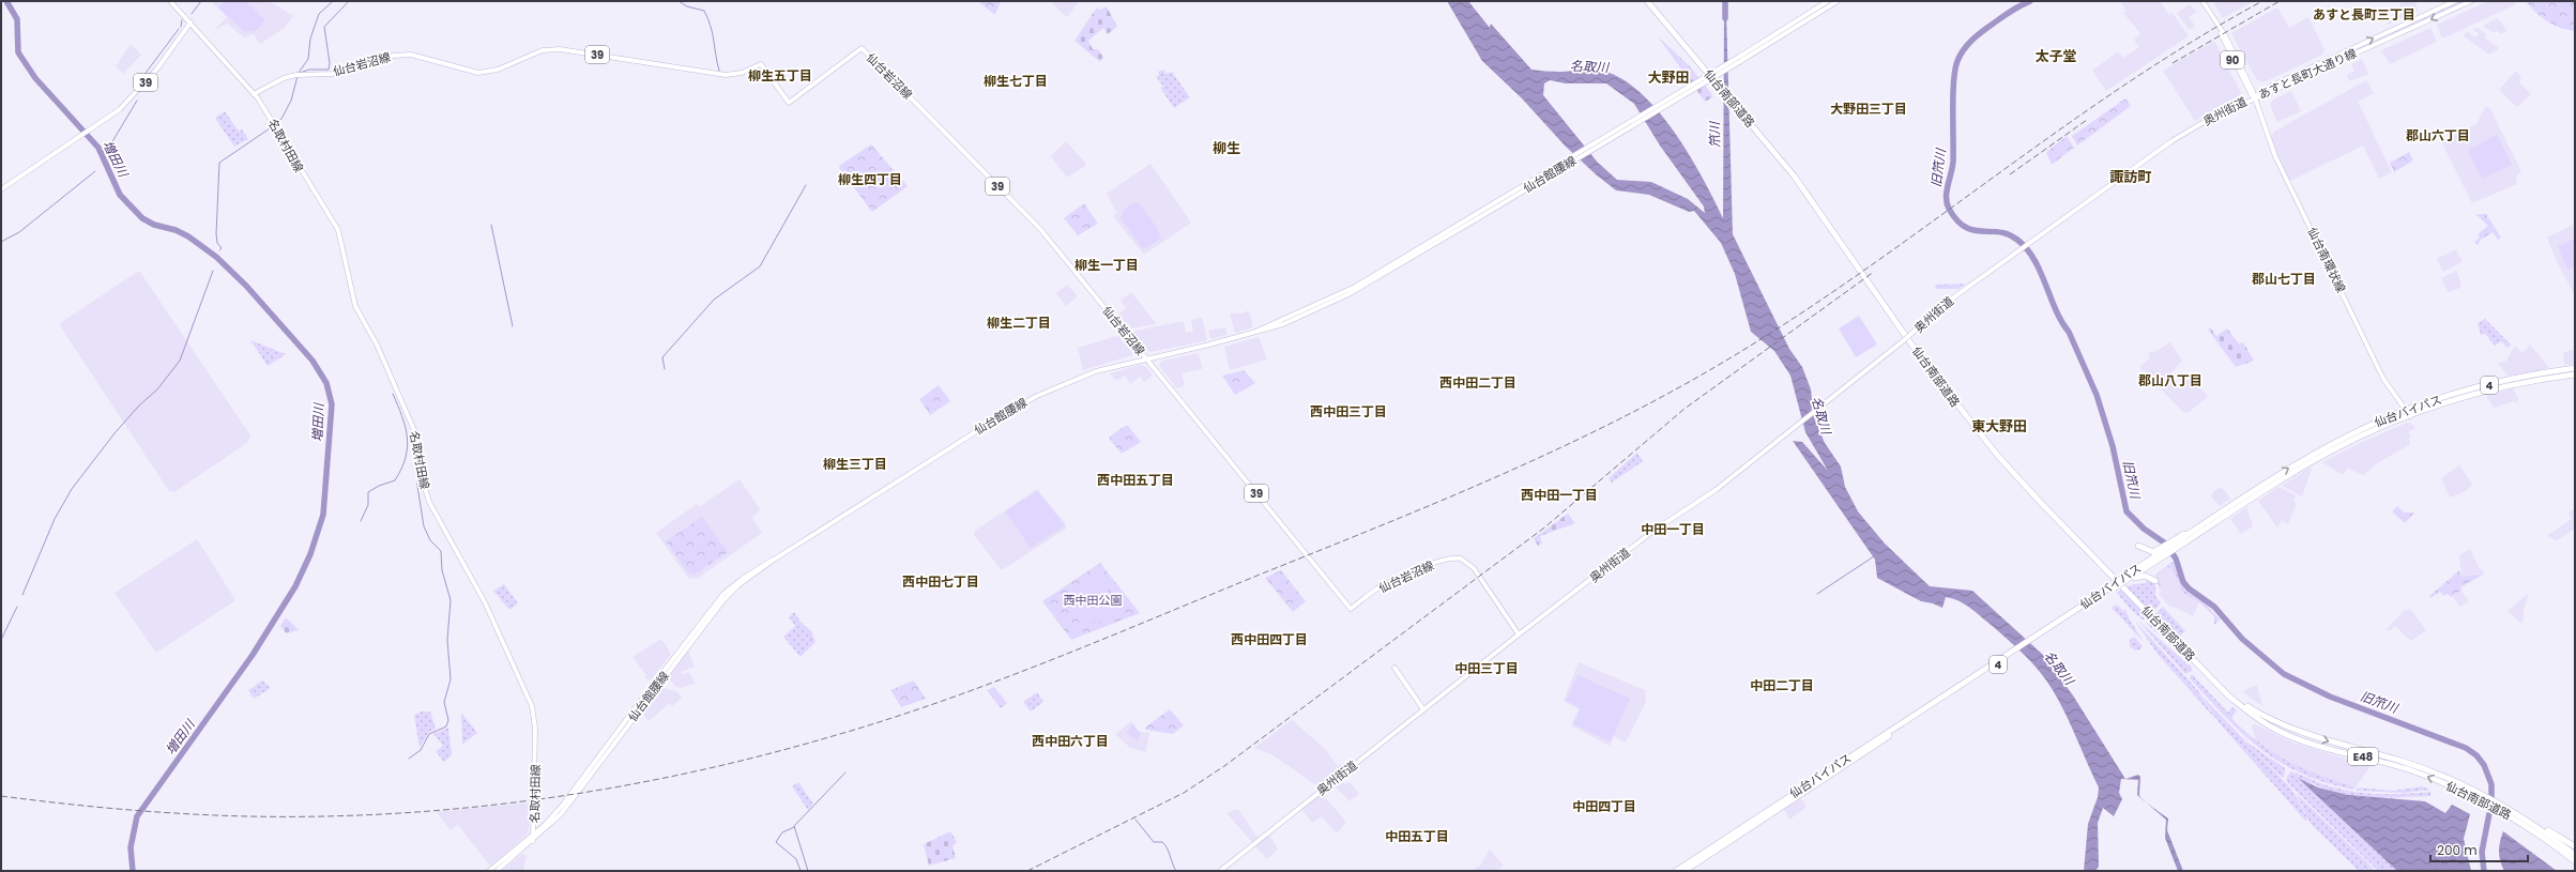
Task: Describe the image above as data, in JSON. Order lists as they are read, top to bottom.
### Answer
{
  "streets": {
    "highway": [
      "仙台南部道路",
      "4",
      "仙台バイパス",
      "E48"
    ],
    "main road": [
      "39",
      "90",
      "仙台岩沼線",
      "あすと長町大通り線",
      "奥州街道",
      "名取村田線",
      "仙台館腰線",
      "仙台南環状線"
    ]
  },
  "crossings": [
    ["仙台岩沼線", "奥州街道"],
    ["仙台岩沼線", "名取村田線"],
    ["仙台岩沼線", "仙台館腰線"],
    ["あすと長町大通り線", "奥州街道"],
    ["あすと長町大通り線", "仙台南環状線"],
    ["奥州街道", "仙台南環状線"],
    ["名取村田線", "仙台館腰線"],
    ["仙台南環状線", "仙台バイパス"]
  ],
  "districts": [
    "あすと長町三丁目",
    "太子堂",
    "柳生五丁目",
    "大野田",
    "柳生七丁目",
    "大野田三丁目",
    "郡山六丁目",
    "柳生",
    "諏訪町",
    "柳生四丁目",
    "柳生一丁目",
    "郡山七丁目",
    "柳生二丁目",
    "郡山八丁目",
    "西中田二丁目",
    "西中田三丁目",
    "東大野田",
    "柳生三丁目",
    "西中田五丁目",
    "西中田一丁目",
    "中田一丁目",
    "西中田七丁目",
    "西中田四丁目",
    "中田三丁目",
    "中田二丁目",
    "西中田六丁目",
    "中田四丁目",
    "中田五丁目"
  ],
  "water": [
    "名取川",
    "笊川",
    "増田川",
    "旧笊川"
  ],
  "parks": ["西中田公園"],
  "scale_bar": "200 m"
}
